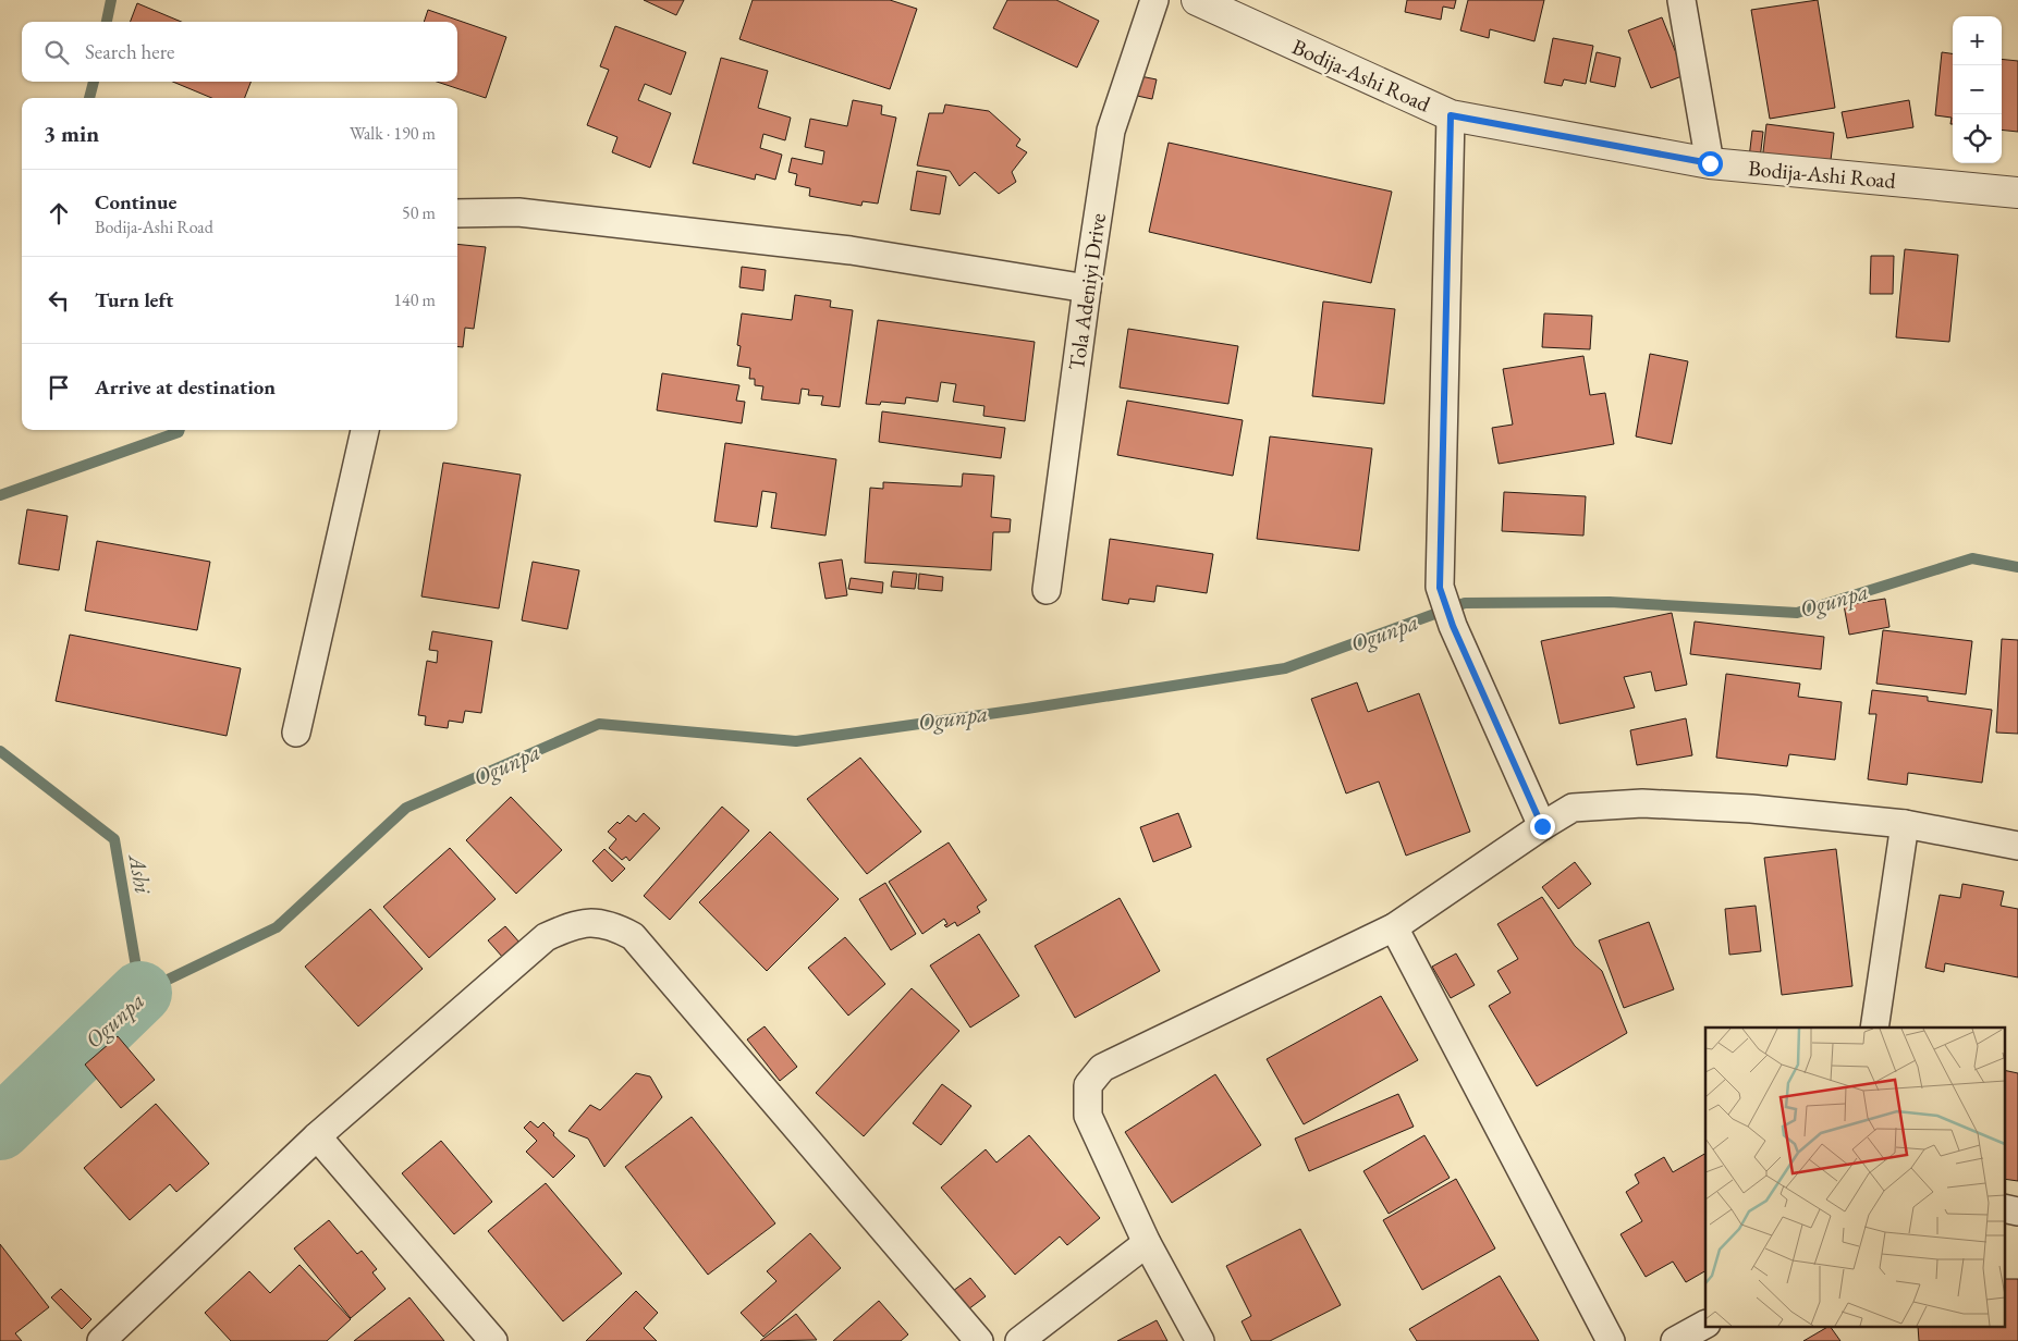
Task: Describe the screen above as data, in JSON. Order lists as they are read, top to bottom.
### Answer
{
  "streets": {
    "street": ["Bodija-Ashi Road", "Tola Adeniyi Drive"]
  },
  "water": ["Ogunpa", "Ashi"],
  "page": {
    "map_buttons": ["+", "−"],
    "search": "Search here",
    "heading": ["3 min", "Walk · 190 m"],
    "list": [
      ["Continue", "Bodija-Ashi Road", "50 m"],
      ["Turn left", "140 m"],
      "Arrive at destination"
    ]
  }
}
